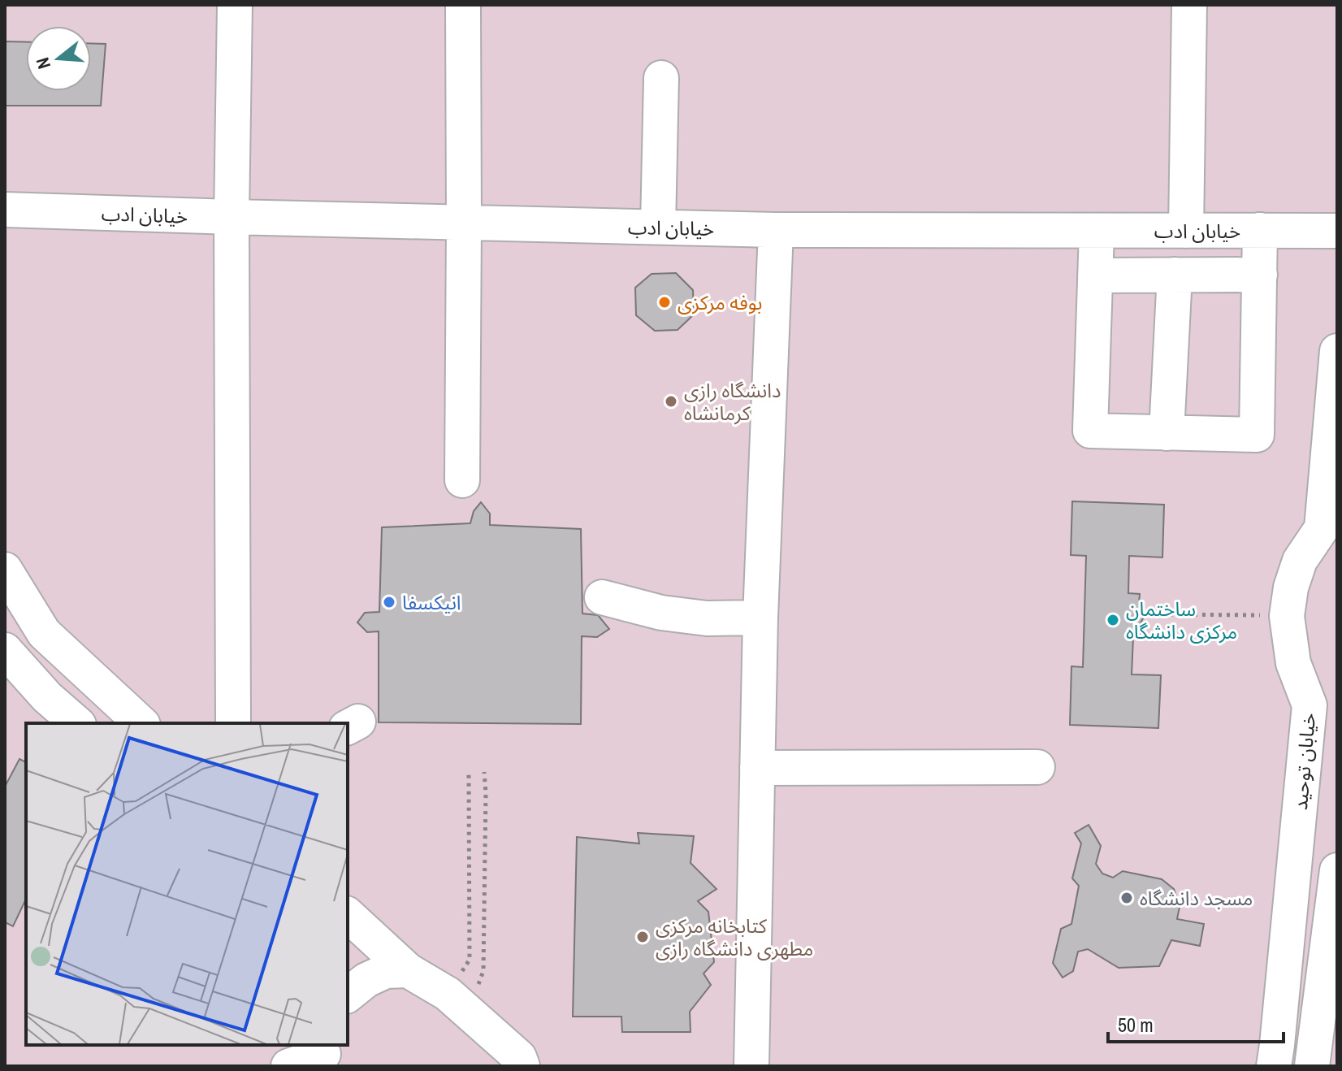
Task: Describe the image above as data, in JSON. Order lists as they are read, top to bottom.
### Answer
{
  "streets": {
    "street": ["خیابان ادب", "خیابان توحید"]
  },
  "places": [
    "بوفه مرکزی",
    "دانشگاه رازی کرمانشاه",
    "انیکسفا",
    "ساختمان مرکزی دانشگاه",
    "مسجد دانشگاه",
    "کتابخانه مرکزی مطهری دانشگاه رازی"
  ],
  "scale_bar": "50 m",
  "north": "left"
}
